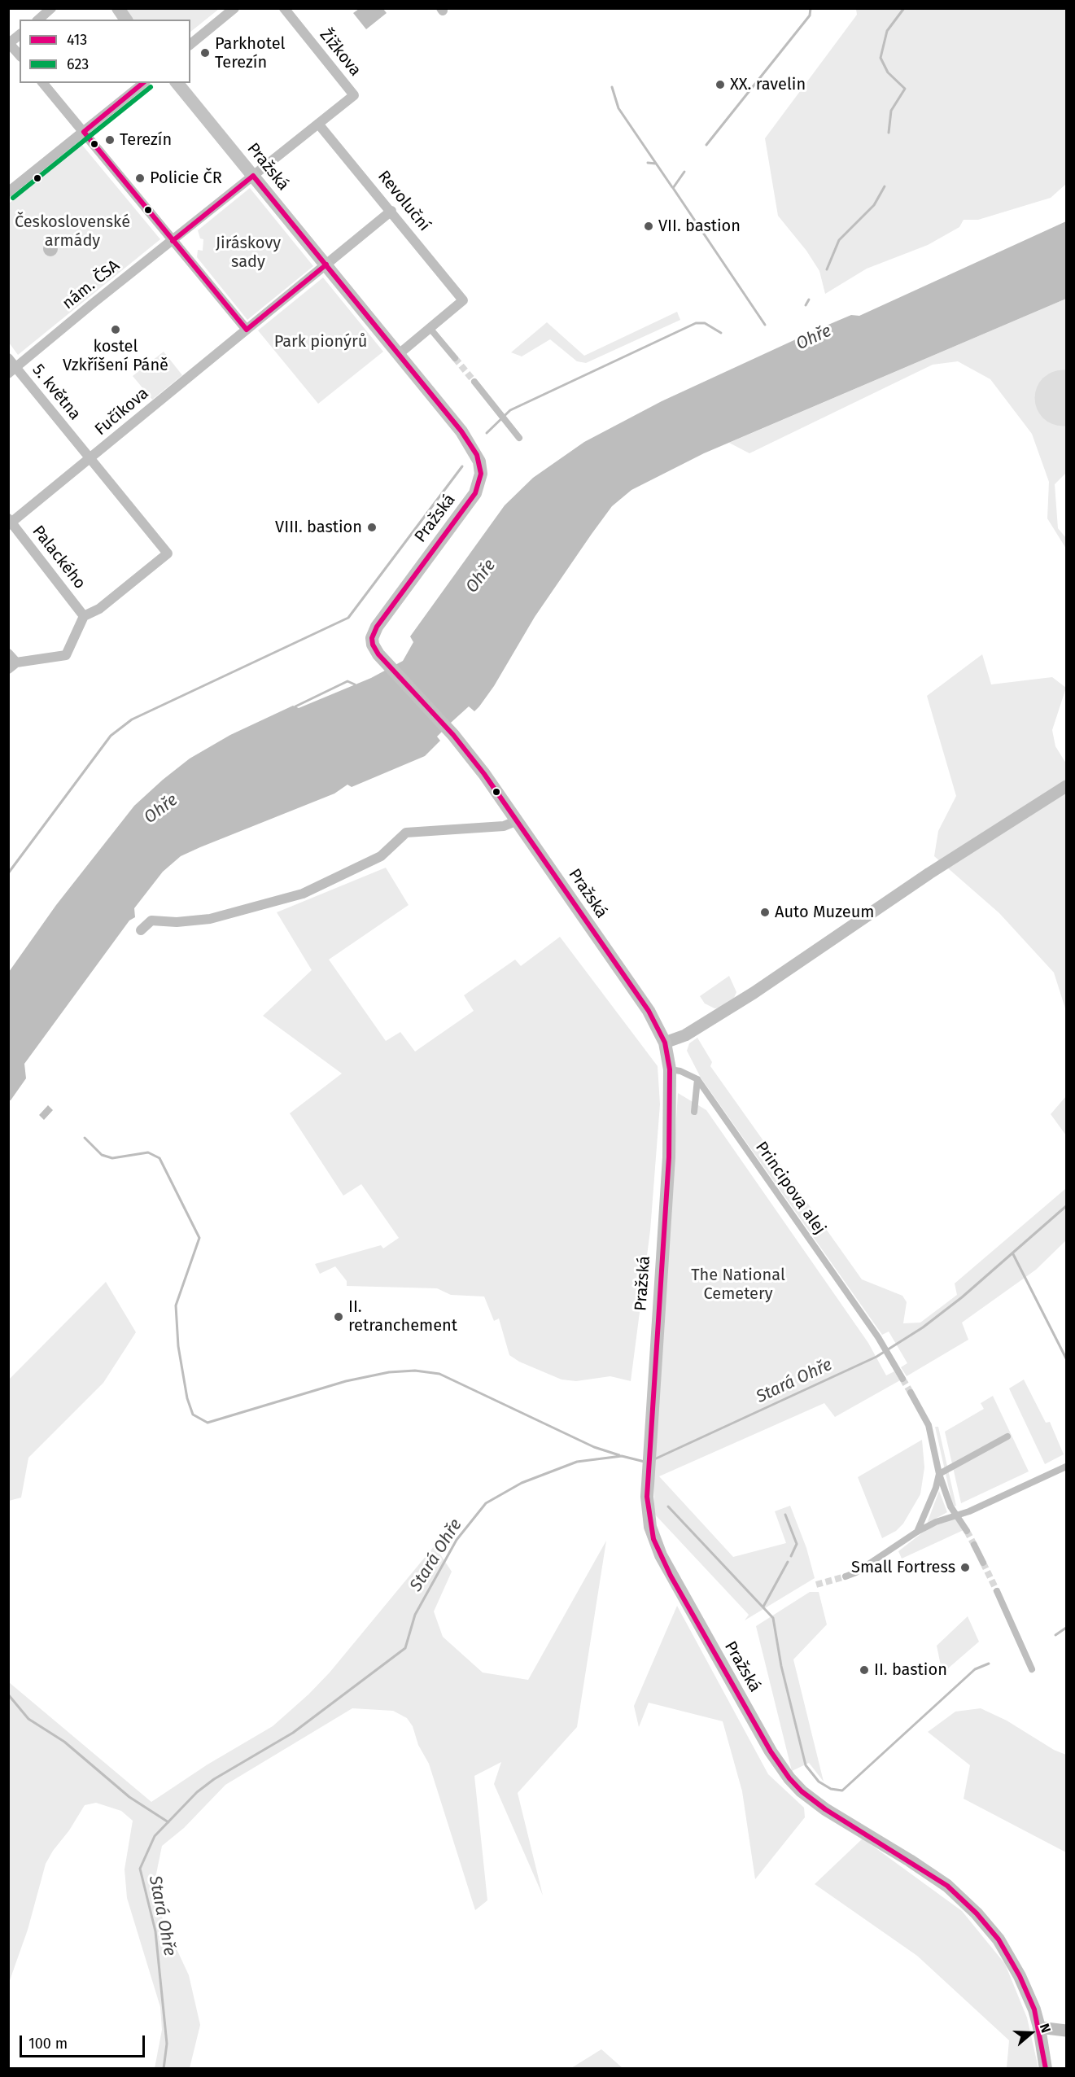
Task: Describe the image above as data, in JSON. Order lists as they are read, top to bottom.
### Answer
{
  "streets": {
    "main road": ["Pražská"],
    "street": [
      "Žižkova",
      "Revoluční",
      "nám. ČSA",
      "5. května",
      "Fučíkova",
      "Palackého",
      "Principova alej"
    ]
  },
  "crossings": [
    ["Žižkova", "nám. ČSA"],
    ["Pražská", "nám. ČSA"],
    ["Pražská", "Fučíkova"],
    ["Revoluční", "nám. ČSA"],
    ["Revoluční", "Fučíkova"],
    ["nám. ČSA", "5. května"],
    ["5. května", "Fučíkova"],
    ["5. května", "Palackého"],
    ["Fučíkova", "Palackého"]
  ],
  "water": ["Ohře", "Stará Ohře"],
  "parks": [
    "Československé armády",
    "Jiráskovy sady",
    "Park pionýrů",
    "The National Cemetery"
  ],
  "places": [
    "Parkhotel Terezín",
    "XX. ravelin",
    "Terezín",
    "Policie ČR",
    "VII. bastion",
    "kostel Vzkříšení Páně",
    "VIII. bastion",
    "Auto Muzeum",
    "II. retranchement",
    "Small Fortress",
    "II. bastion"
  ],
  "lines": ["transit line 413", "transit line 623"],
  "legend": ["413", "623"],
  "scale_bar": "100 m",
  "north": "right"
}
